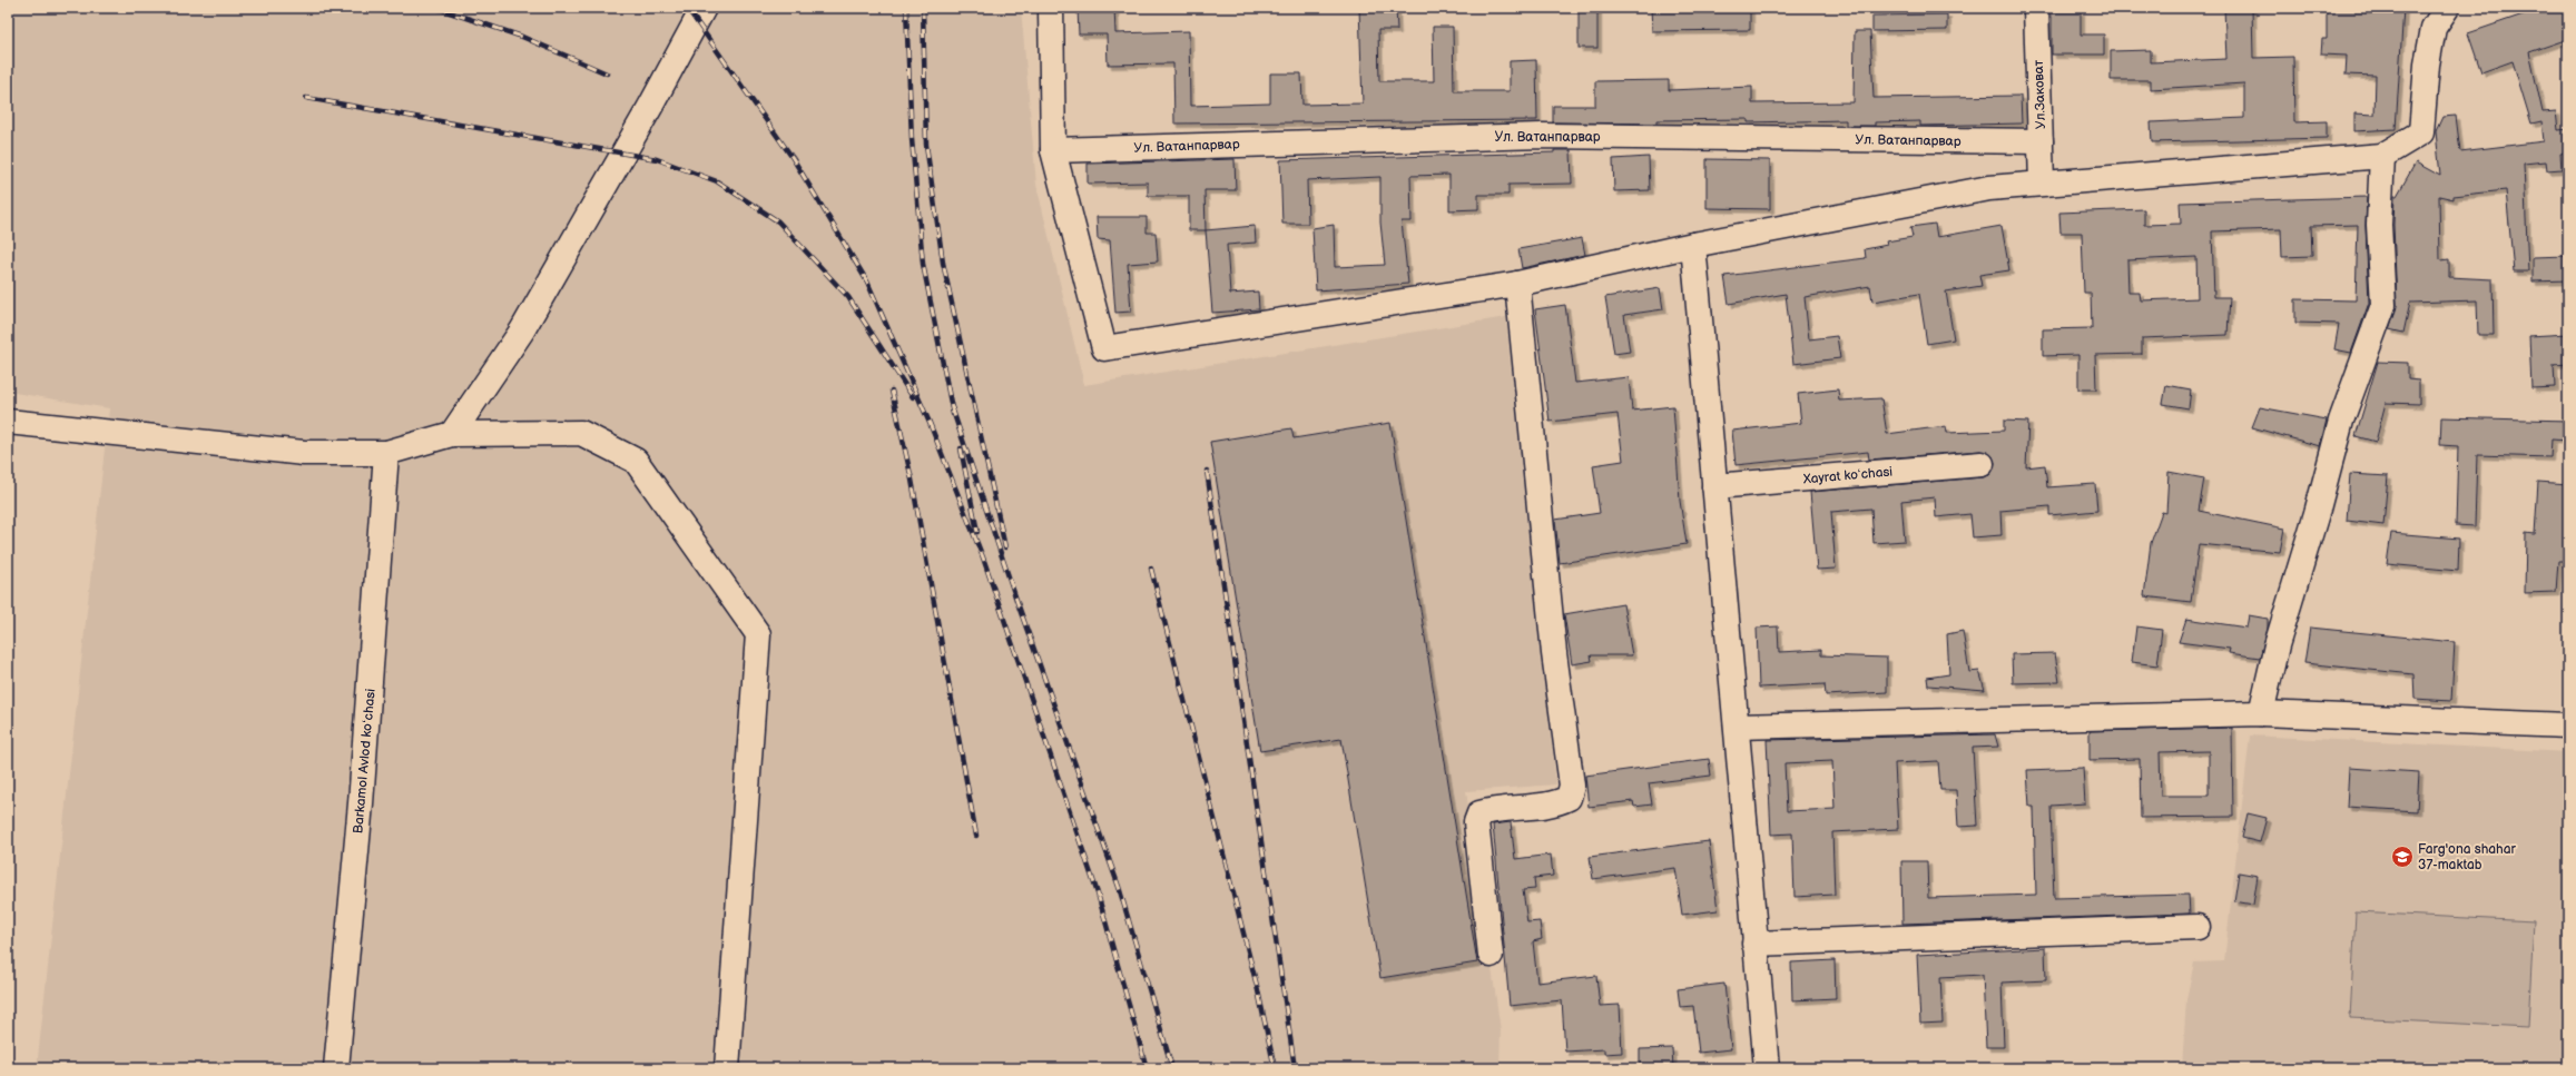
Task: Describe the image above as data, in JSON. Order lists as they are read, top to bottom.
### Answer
{
  "streets": {
    "street": [
      "Ул.Заковат",
      "Ул. Ватанпарвар",
      "Xayrat koʻchasi",
      "Barkamol Аvlod koʻchasi"
    ]
  },
  "crossings": [
    ["Ул.Заковат", "Ул. Ватанпарвар"]
  ],
  "places": {
    "school or university": ["Farg'ona shahar 37-maktab"]
  }
}
